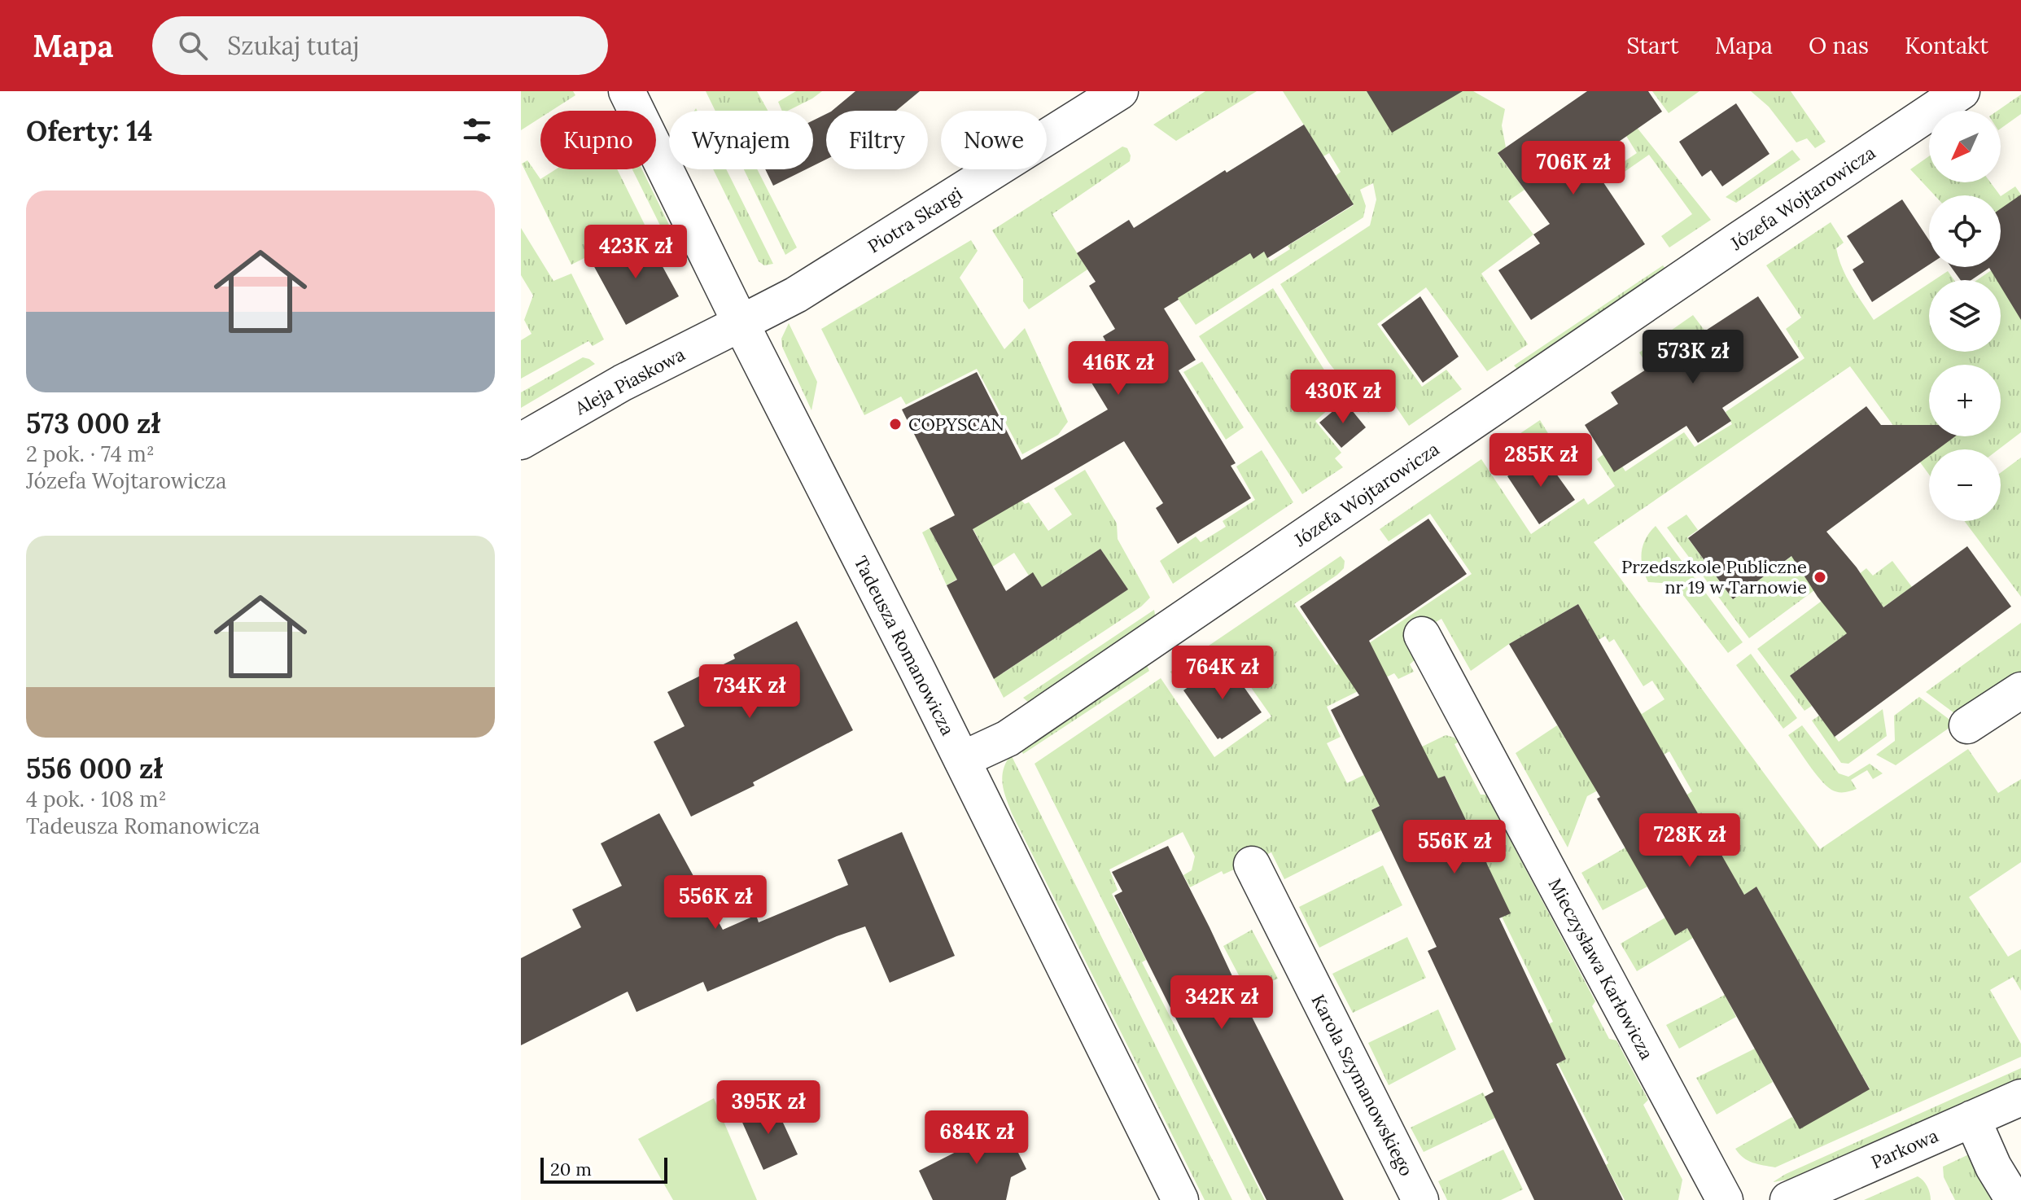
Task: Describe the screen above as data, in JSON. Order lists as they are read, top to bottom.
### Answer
{
  "streets": {
    "street": [
      "Józefa Wojtarowicza",
      "Piotra Skargi",
      "Aleja Piaskowa",
      "Tadeusza Romanowicza",
      "Mieczysława Karłowicza",
      "Karola Szymanowskiego",
      "Parkowa"
    ]
  },
  "crossings": [
    ["Józefa Wojtarowicza", "Tadeusza Romanowicza"],
    ["Piotra Skargi", "Aleja Piaskowa"],
    ["Piotra Skargi", "Tadeusza Romanowicza"],
    ["Aleja Piaskowa", "Tadeusza Romanowicza"]
  ],
  "places": ["COPYSCAN", "Przedszkole Publiczne nr 19 w Tarnowie"],
  "scale_bar": "20 m",
  "north": "bottom left",
  "page": {
    "header": "Mapa",
    "search": "Szukaj tutaj",
    "nav": [
      "Start",
      "Mapa",
      "O nas",
      "Kontakt"
    ],
    "heading": "Oferty: 14",
    "map_buttons": ["+", "−"],
    "chip": [
      "Kupno",
      "Wynajem",
      "Filtry",
      "Nowe"
    ],
    "price": [
      "706K zł",
      "423K zł",
      "573K zł",
      "416K zł",
      "430K zł",
      "285K zł",
      "764K zł",
      "734K zł",
      "728K zł",
      "556K zł",
      "556K zł",
      "342K zł",
      "395K zł",
      "684K zł"
    ],
    "list": [
      {
        "name": "573 000 zł",
        "note": "2 pok. · 74 m² · Józefa Wojtarowicza"
      },
      {
        "name": "556 000 zł",
        "note": "4 pok. · 108 m² · Tadeusza Romanowicza"
      }
    ],
    "scale": "20 m"
  }
}
